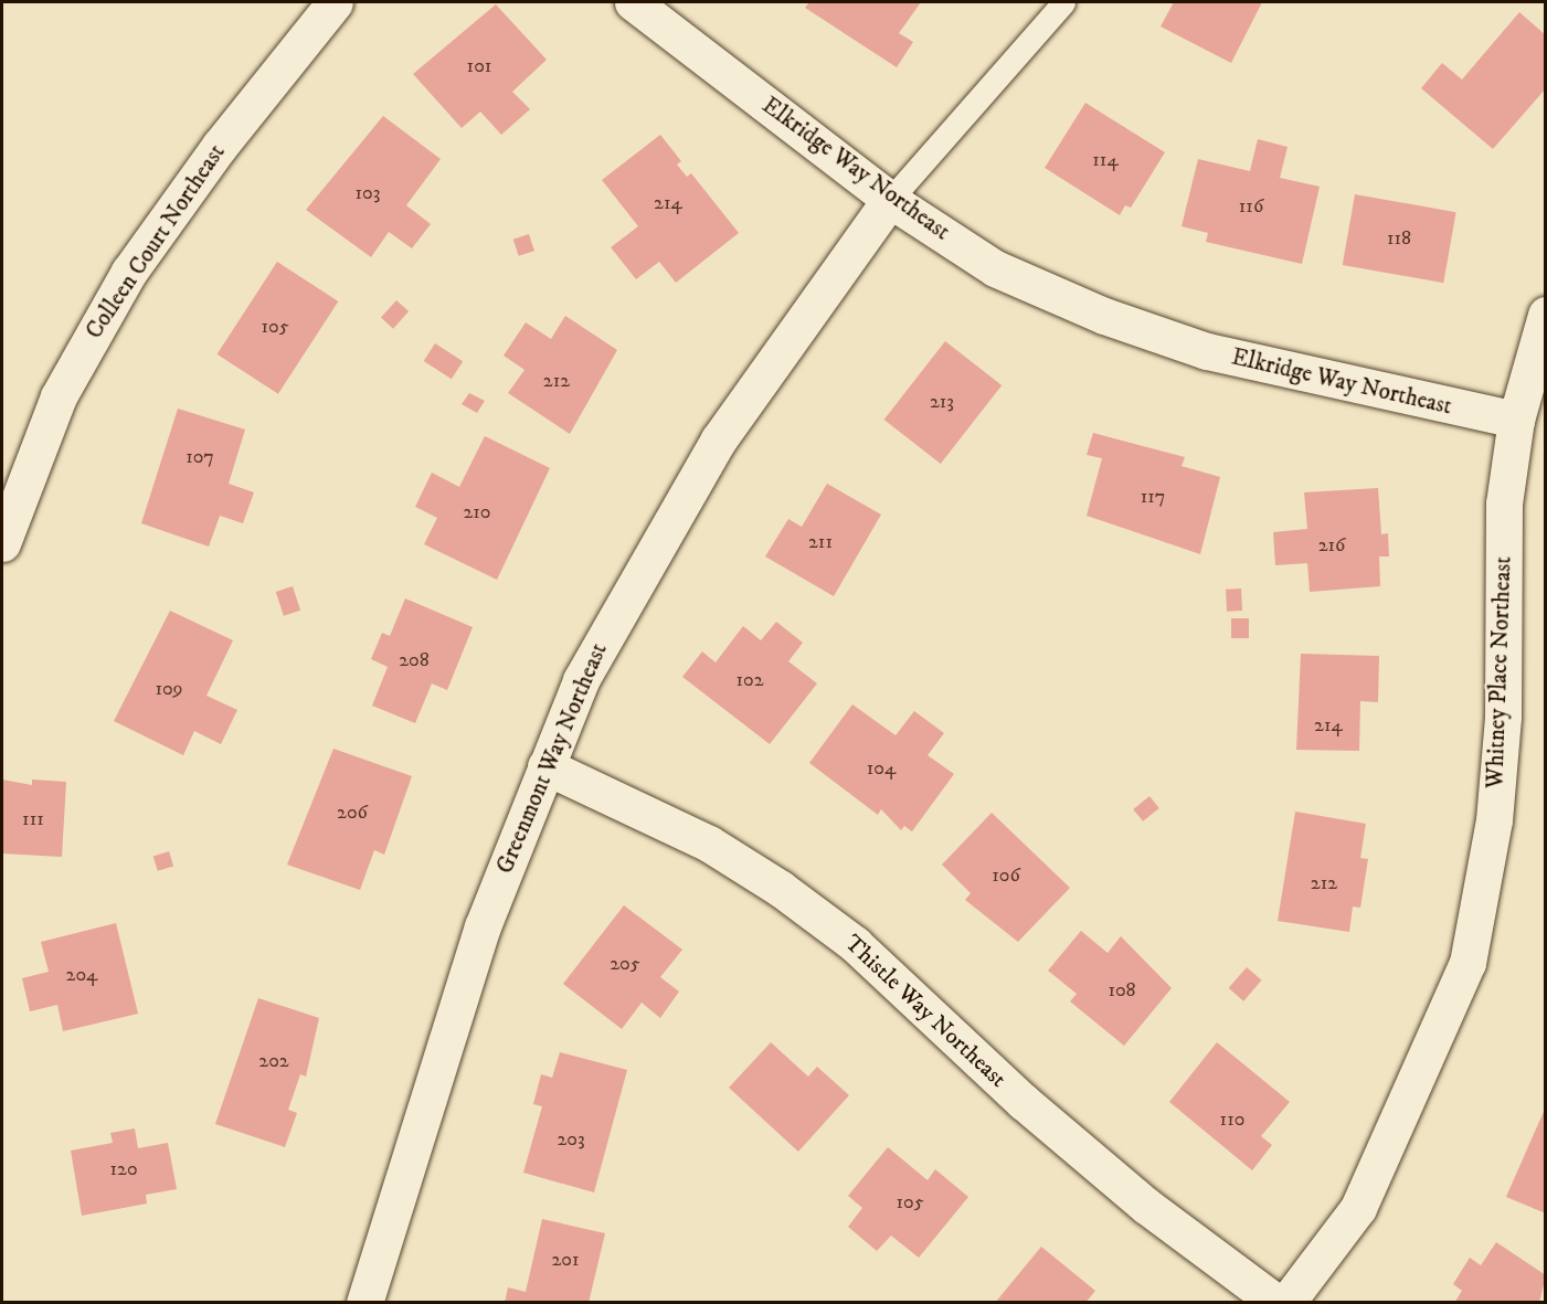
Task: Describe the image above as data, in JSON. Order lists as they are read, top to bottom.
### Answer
{
  "streets": {
    "street": [
      "Elkridge Way Northeast",
      "Colleen Court Northeast",
      "Whitney Place Northeast",
      "Greenmont Way Northeast",
      "Thistle Way Northeast"
    ]
  },
  "crossings": [
    ["Elkridge Way Northeast", "Whitney Place Northeast"],
    ["Elkridge Way Northeast", "Greenmont Way Northeast"],
    ["Greenmont Way Northeast", "Thistle Way Northeast"]
  ],
  "house_numbers": [
    "101",
    "114",
    "103",
    "214",
    "116",
    "118",
    "105",
    "212",
    "213",
    "107",
    "117",
    "210",
    "211",
    "216",
    "208",
    "102",
    "109",
    "214",
    "104",
    "206",
    "111",
    "106",
    "212",
    "205",
    "204",
    "108",
    "202",
    "110",
    "203",
    "120",
    "105",
    "201"
  ]
}
